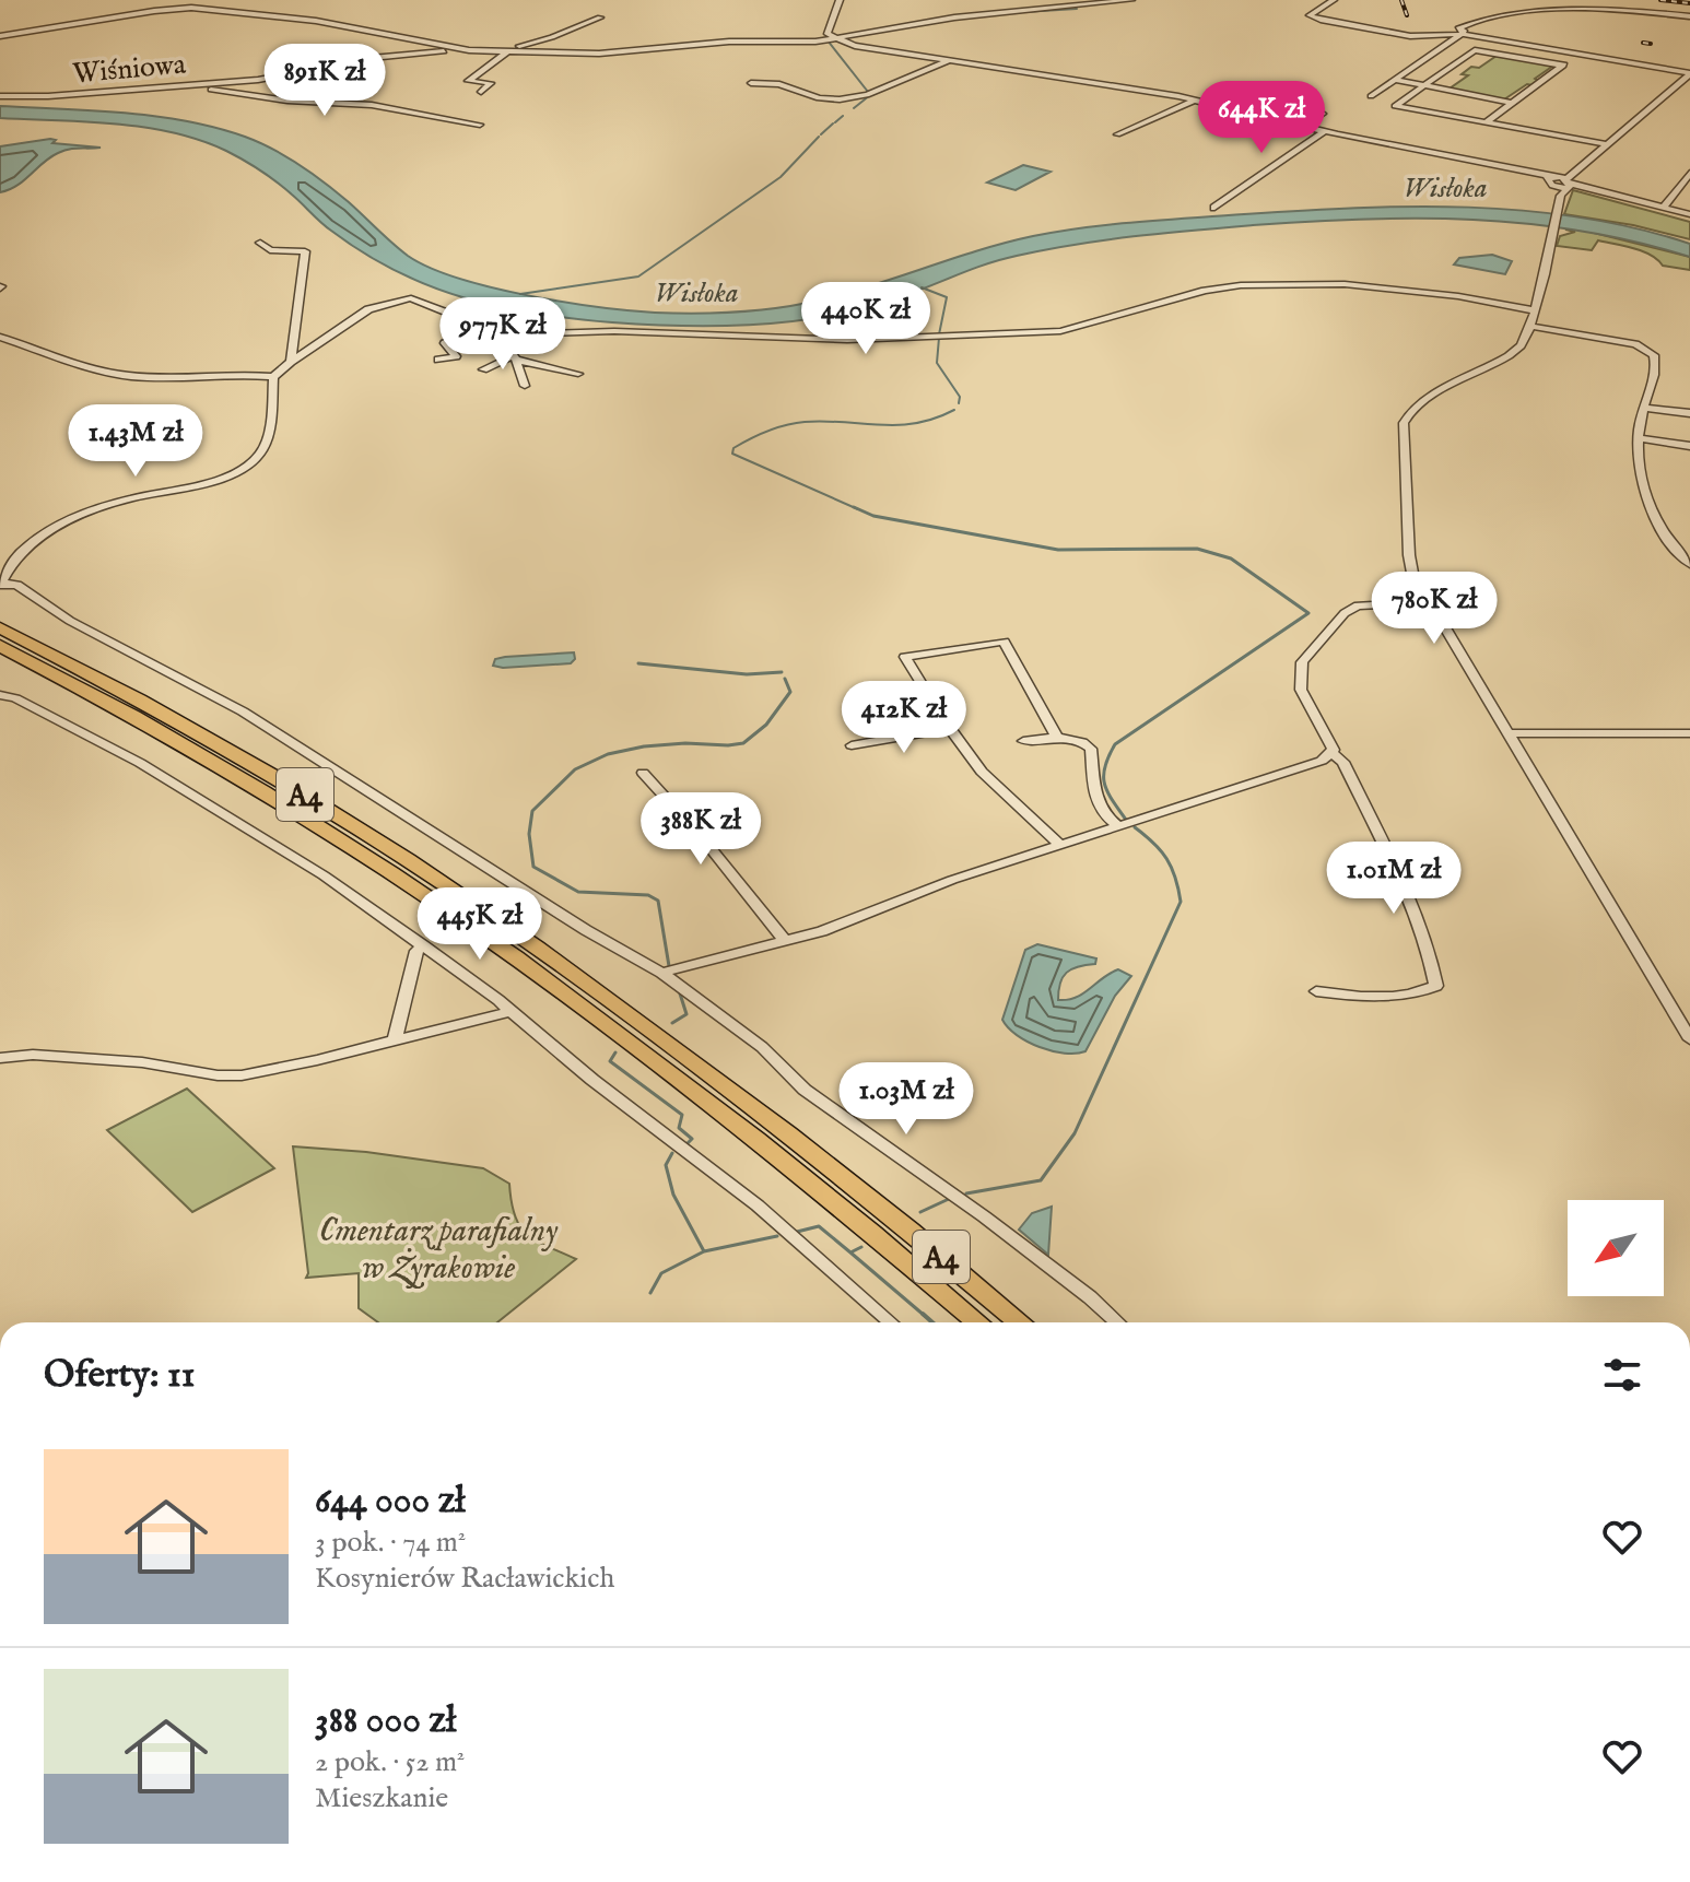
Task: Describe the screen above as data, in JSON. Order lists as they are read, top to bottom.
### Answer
{
  "streets": {
    "highway": ["A4"],
    "street": ["Wiśniowa"]
  },
  "water": ["Wisłoka"],
  "parks": ["Cmentarz parafialny w Żyrakowie"],
  "north": "bottom left",
  "page": {
    "price": [
      "891K zł",
      "644K zł",
      "440K zł",
      "977K zł",
      "1.43M zł",
      "780K zł",
      "412K zł",
      "388K zł",
      "1.01M zł",
      "445K zł",
      "1.03M zł"
    ],
    "heading": "Oferty: 11",
    "list": [
      {
        "name": "644 000 zł",
        "note": "3 pok. · 74 m² · Kosynierów Racławickich"
      },
      {
        "name": "388 000 zł",
        "note": "2 pok. · 52 m² · Mieszkanie"
      }
    ]
  }
}
